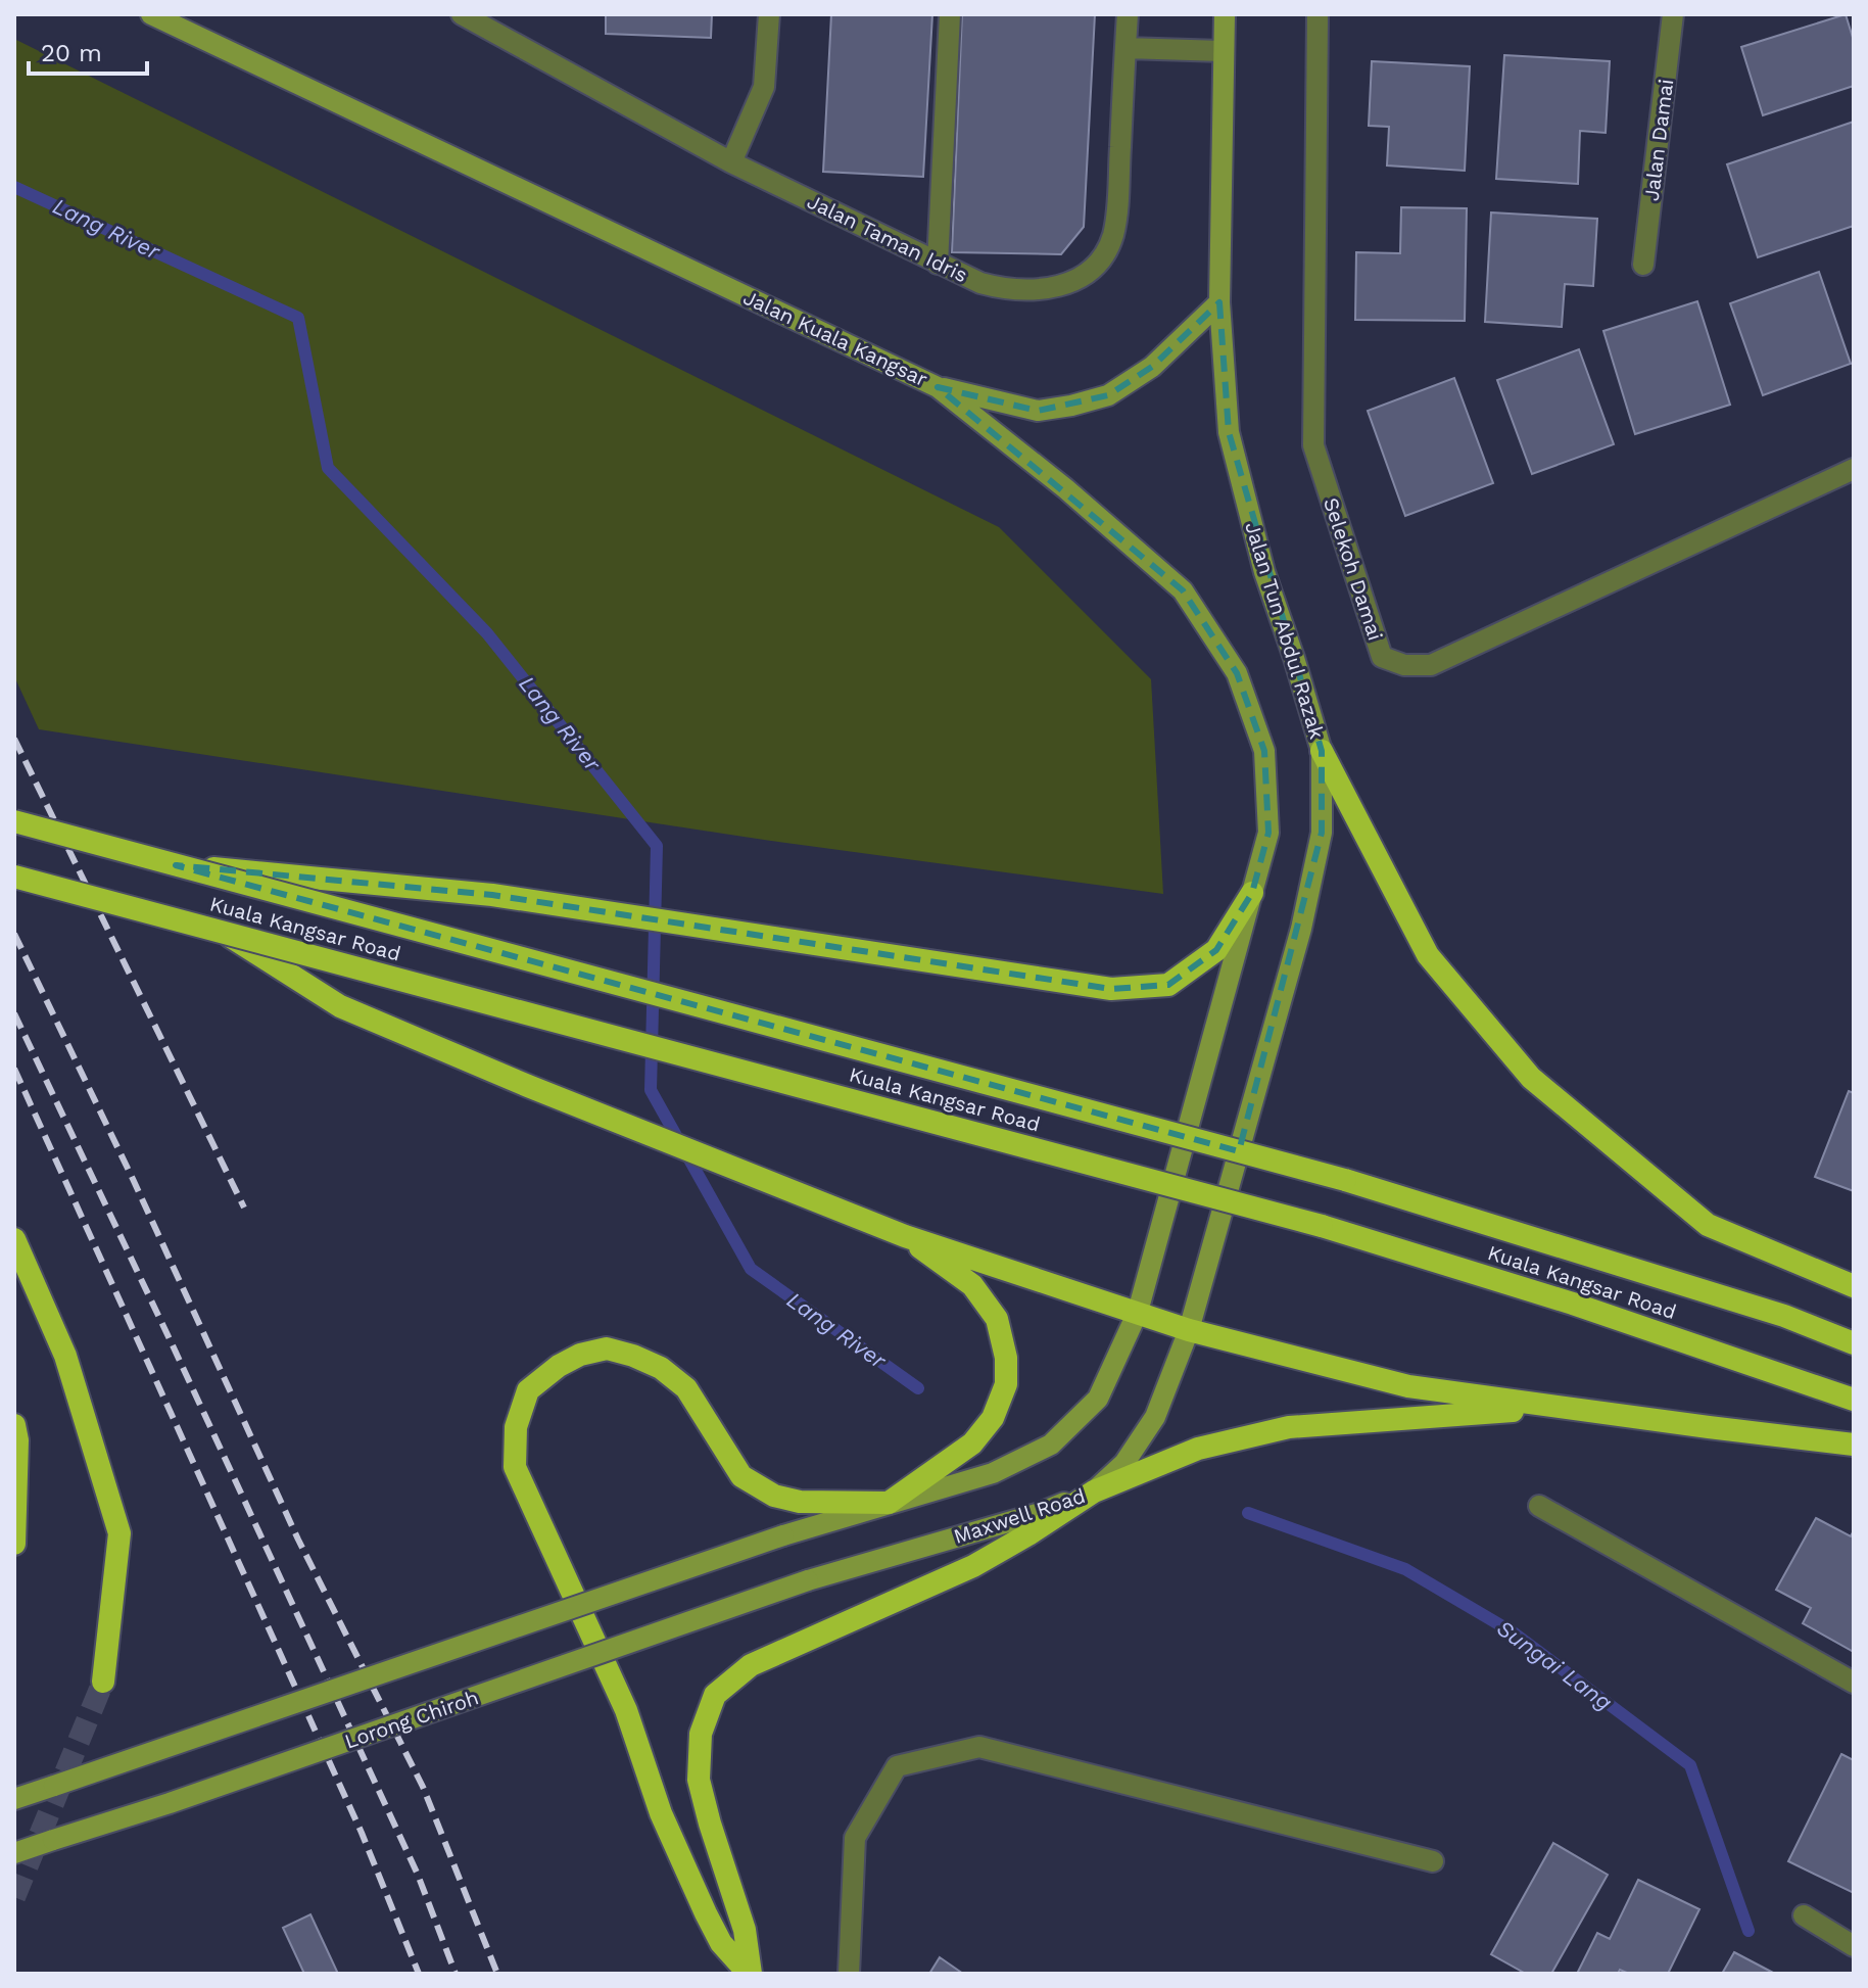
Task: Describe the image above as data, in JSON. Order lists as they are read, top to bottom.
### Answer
{
  "streets": {
    "highway": ["Kuala Kangsar Road"],
    "main road": [
      "Jalan Kuala Kangsar",
      "Jalan Tun Abdul Razak",
      "Maxwell Road",
      "Lorong Chiroh"
    ],
    "street": ["Jalan Damai", "Jalan Taman Idris", "Selekoh Damai"]
  },
  "crossings": [
    ["Jalan Tun Abdul Razak", "Maxwell Road"],
    ["Maxwell Road", "Lorong Chiroh"]
  ],
  "water": ["Lang River", "Sungai Lang"],
  "scale_bar": "20 m"
}
